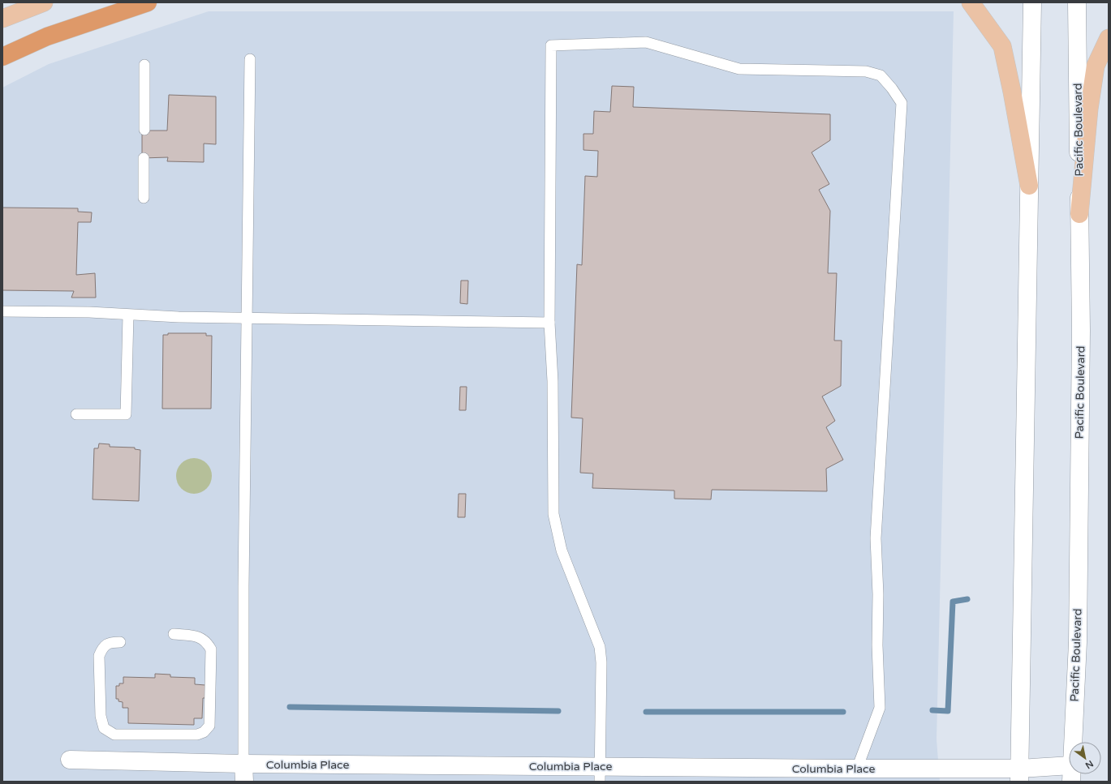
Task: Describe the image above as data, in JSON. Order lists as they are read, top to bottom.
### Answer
{
  "streets": {
    "main road": ["Pacific Boulevard", "Columbia Place"]
  },
  "north": "bottom right"
}
